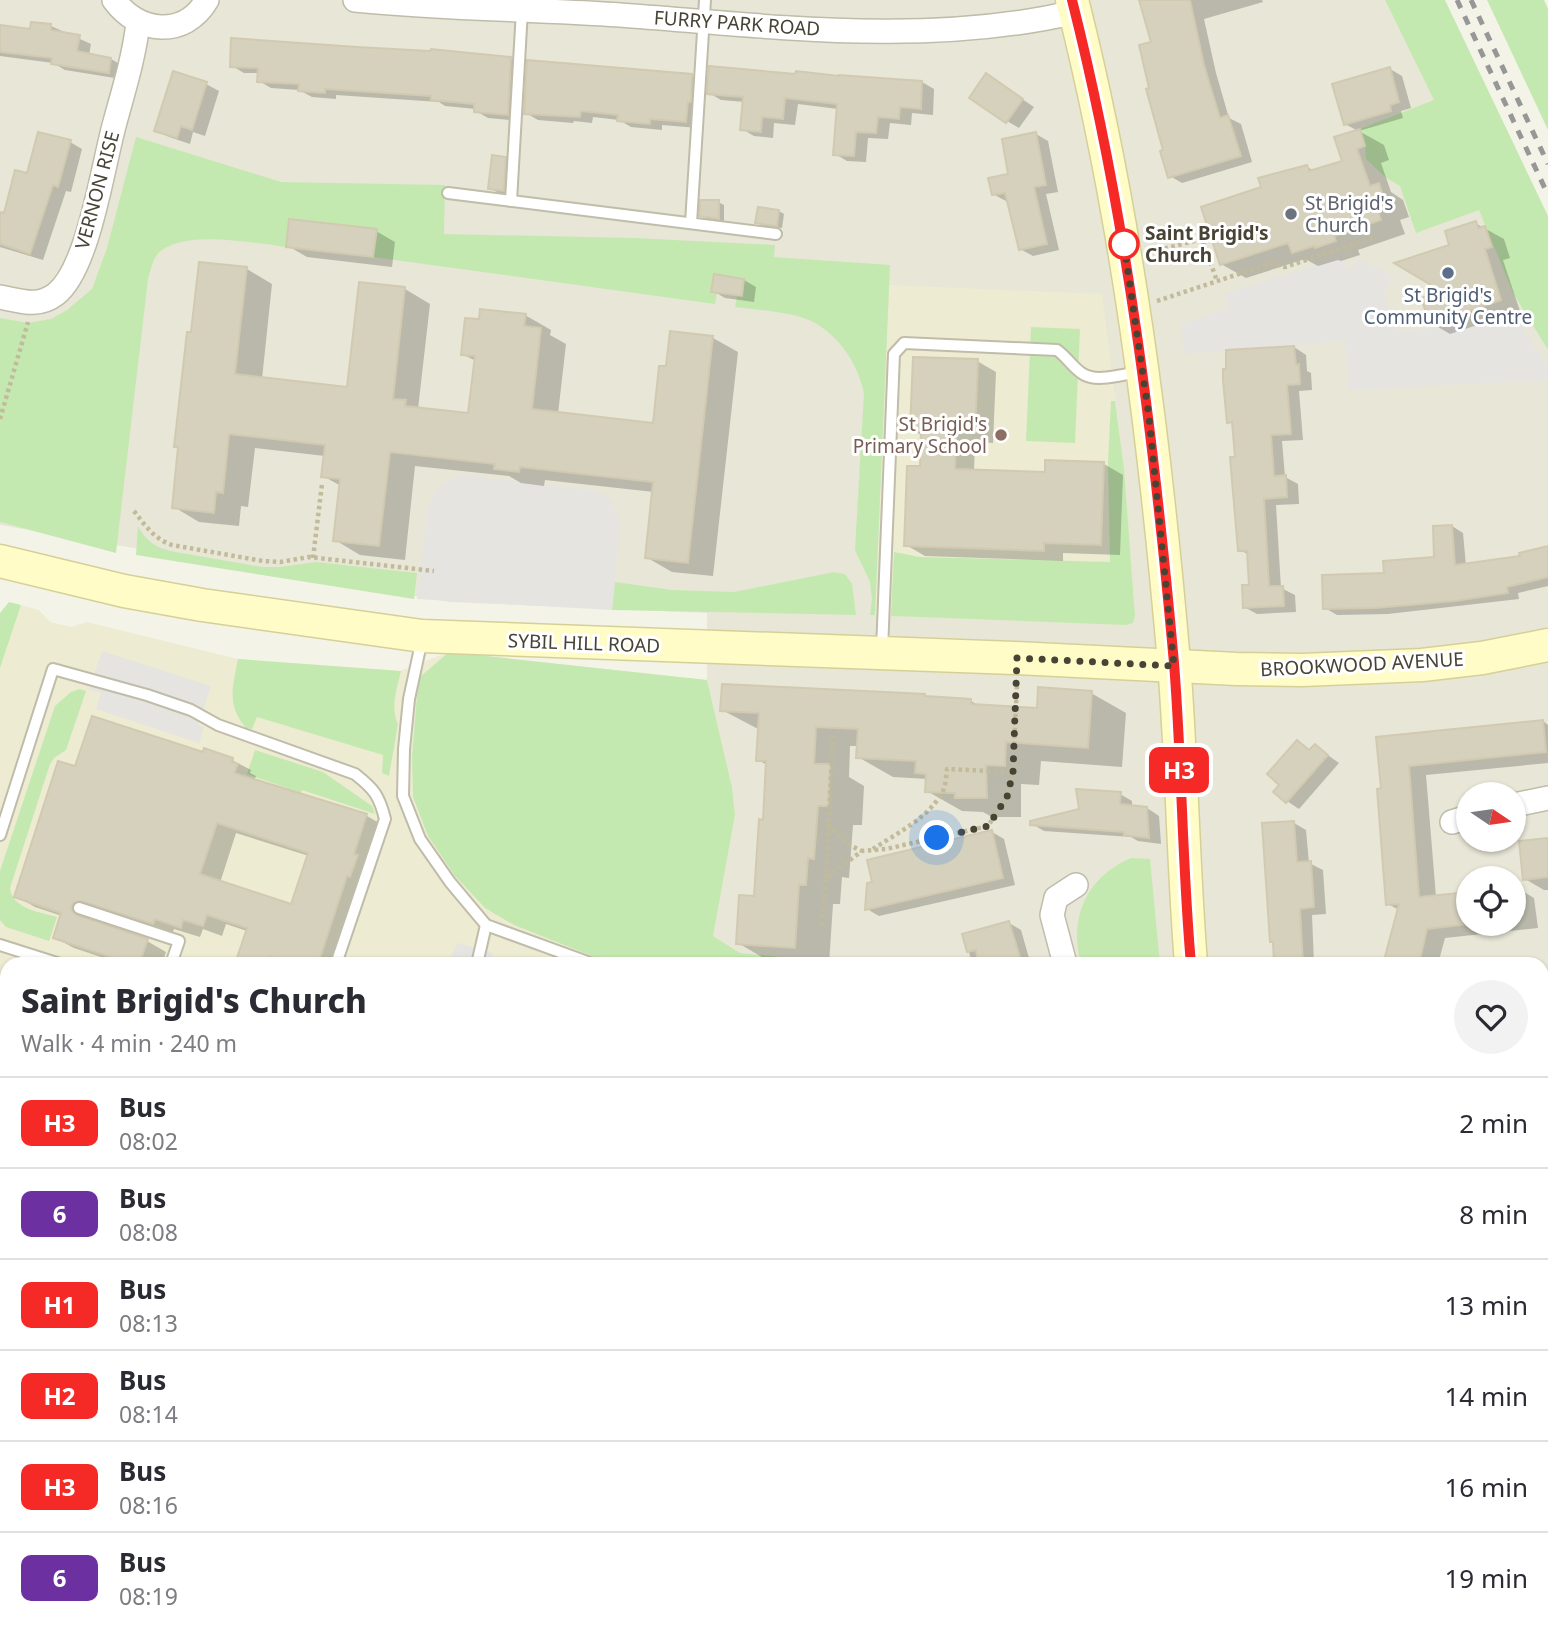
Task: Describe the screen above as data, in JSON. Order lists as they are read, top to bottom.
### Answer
{
  "streets": {
    "main road": ["SYBIL HILL ROAD", "BROOKWOOD AVENUE"],
    "street": ["FURRY PARK ROAD", "VERNON RISE"]
  },
  "crossings": [
    ["SYBIL HILL ROAD", "BROOKWOOD AVENUE"]
  ],
  "places": [
    "St Brigid's Church",
    "Saint Brigid's Church",
    "St Brigid's Community Centre",
    "St Brigid's Primary School"
  ],
  "lines": ["bus line H3"],
  "north": "right",
  "page": {
    "on_map": "H3",
    "heading": ["Saint Brigid's Church", "Walk · 4 min · 240 m"],
    "list": [
      {
        "mark": "H3",
        "name": "Bus",
        "note": "08:02",
        "value": "2 min"
      },
      {
        "mark": "6",
        "name": "Bus",
        "note": "08:08",
        "value": "8 min"
      },
      {
        "mark": "H1",
        "name": "Bus",
        "note": "08:13",
        "value": "13 min"
      },
      {
        "mark": "H2",
        "name": "Bus",
        "note": "08:14",
        "value": "14 min"
      },
      {
        "mark": "H3",
        "name": "Bus",
        "note": "08:16",
        "value": "16 min"
      },
      {
        "mark": "6",
        "name": "Bus",
        "note": "08:19",
        "value": "19 min"
      }
    ]
  }
}
